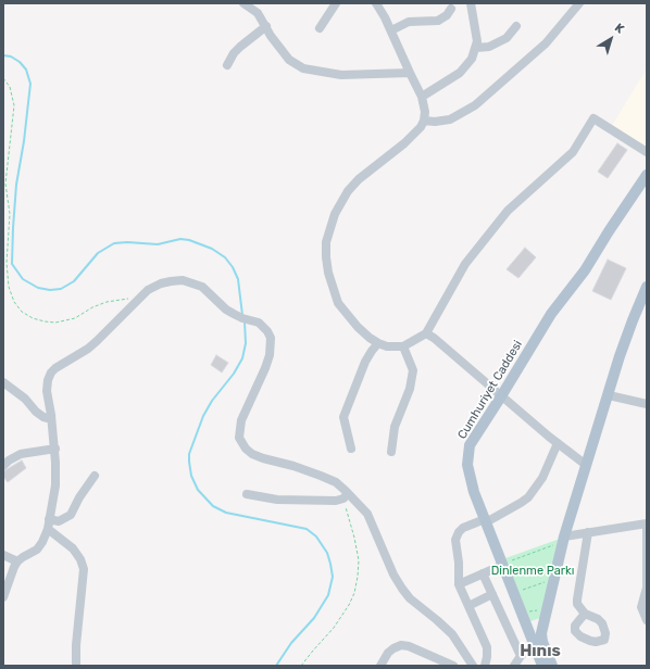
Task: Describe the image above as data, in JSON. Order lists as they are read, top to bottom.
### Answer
{
  "streets": {
    "main road": ["Cumhuriyet Caddesi"]
  },
  "districts": ["Hınıs"],
  "parks": ["Dinlenme Parkı"],
  "north": "top right"
}
